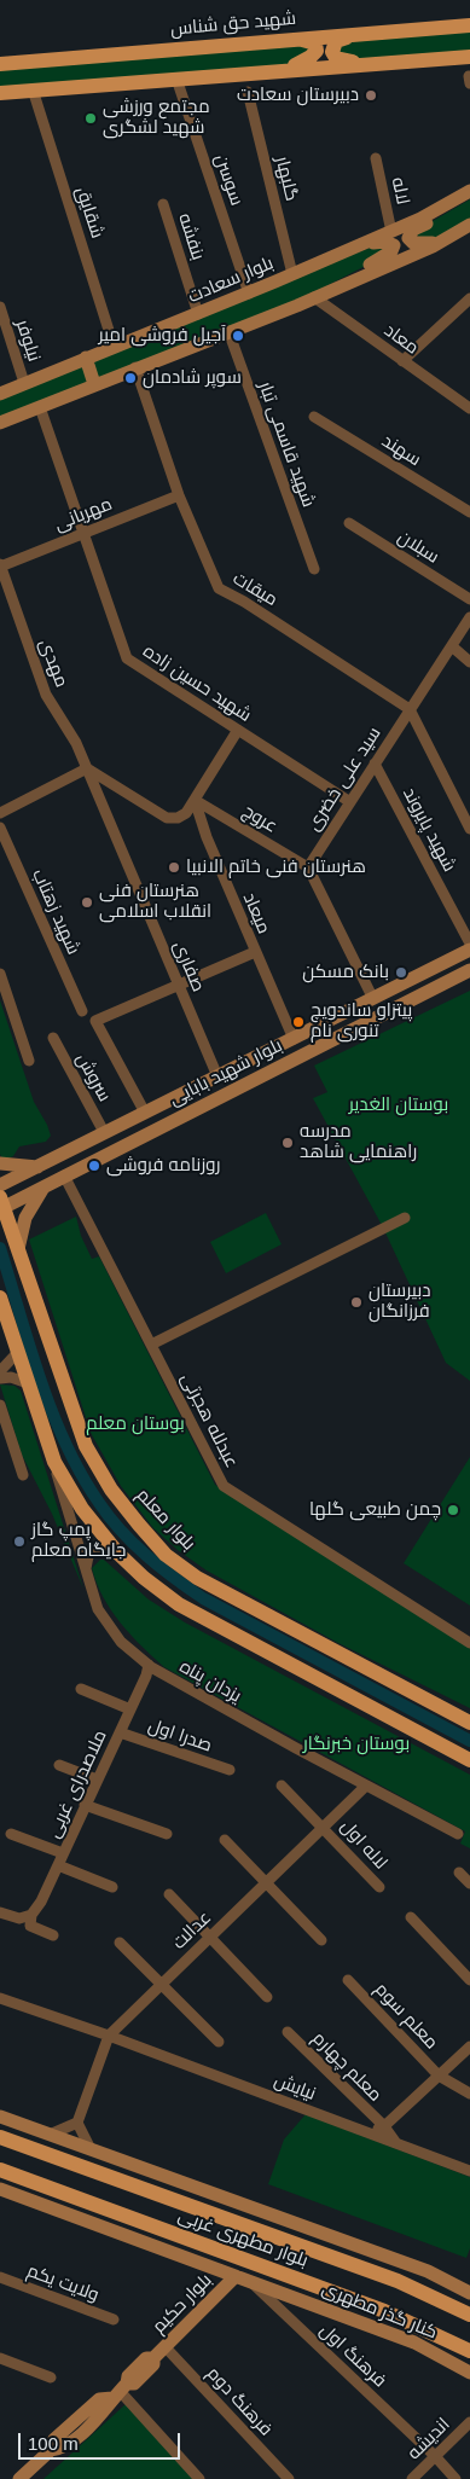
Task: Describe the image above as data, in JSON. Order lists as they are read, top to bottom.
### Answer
{
  "streets": {
    "main road": [
      "شهید حق شناس",
      "بلوار سعادت",
      "بلوار شهید بابایی",
      "بلوار معلم",
      "بلوار مطهری غربی",
      "بلوار حکیم",
      "کنار گذر مطهری"
    ],
    "street": [
      "گلبهار",
      "سوسن",
      "لاله",
      "شقایق",
      "بنفشه",
      "معاد",
      "نیلوفر",
      "شهید قاسمی تبار",
      "سهند",
      "مهربانی",
      "سبلان",
      "میقات",
      "مهدی",
      "شهید حسین زاده",
      "سید علی خضری",
      "عروج",
      "شهید پایروند",
      "شهید زهتاب",
      "میعاد",
      "صفاری",
      "سروش",
      "عبدلله هجرتی",
      "یزدان پناه",
      "صدرا اول",
      "ملاصدرای غربی",
      "لاله اول",
      "عدالت",
      "معلم سوم",
      "معلم چهارم",
      "نيايش",
      "ولایت یکم",
      "فرهنگ اول",
      "فرهنگ دوم",
      "اندیشه"
    ]
  },
  "crossings": [
    ["گلبهار", "بلوار سعادت"],
    ["سوسن", "بلوار سعادت"],
    ["لاله", "بلوار سعادت"],
    ["شقایق", "بلوار سعادت"],
    ["بنفشه", "بلوار سعادت"],
    ["بلوار سعادت", "نیلوفر"],
    ["مهربانی", "میقات"],
    ["مهربانی", "مهدی"],
    ["مهربانی", "شهید حسین زاده"],
    ["میقات", "سید علی خضری"],
    ["مهدی", "صفاری"],
    ["شهید حسین زاده", "سید علی خضری"],
    ["سید علی خضری", "عروج"],
    ["سید علی خضری", "شهید پایروند"],
    ["عروج", "میعاد"],
    ["میعاد", "بلوار شهید بابایی"],
    ["صفاری", "بلوار شهید بابایی"],
    ["بلوار شهید بابایی", "سروش"],
    ["بلوار شهید بابایی", "عبدلله هجرتی"],
    ["بلوار شهید بابایی", "بلوار معلم"],
    ["یزدان پناه", "ملاصدرای غربی"],
    ["یزدان پناه", "عدالت"],
    ["صدرا اول", "ملاصدرای غربی"],
    ["لاله اول", "عدالت"],
    ["عدالت", "نيايش"],
    ["معلم چهارم", "نيايش"],
    ["بلوار حکیم", "کنار گذر مطهری"],
    ["بلوار حکیم", "فرهنگ اول"],
    ["بلوار حکیم", "فرهنگ دوم"],
    ["کنار گذر مطهری", "فرهنگ اول"],
    ["فرهنگ اول", "اندیشه"]
  ],
  "parks": ["بوستان الغدیر", "بوستان معلم", "بوستان خبرنگار"],
  "places": [
    "دبیرستان سعادت",
    "مجتمع ورزشی شهید لشگری",
    "آجیل فروشی امیر",
    "سوپر شادمان",
    "هنرستان فنی خاتم الانبیا",
    "هنرستان فنی انقلاب اسلامی",
    "بانک مسکن",
    "پیتزاو ساندویچ تنوری نام",
    "مدرسه راهنمایی شاهد",
    "روزنامه فروشی",
    "دبیرستان فرزانگان",
    "چمن طبیعی گلها",
    "پمپ گاز جایگاه معلم"
  ],
  "scale_bar": "100 m"
}
